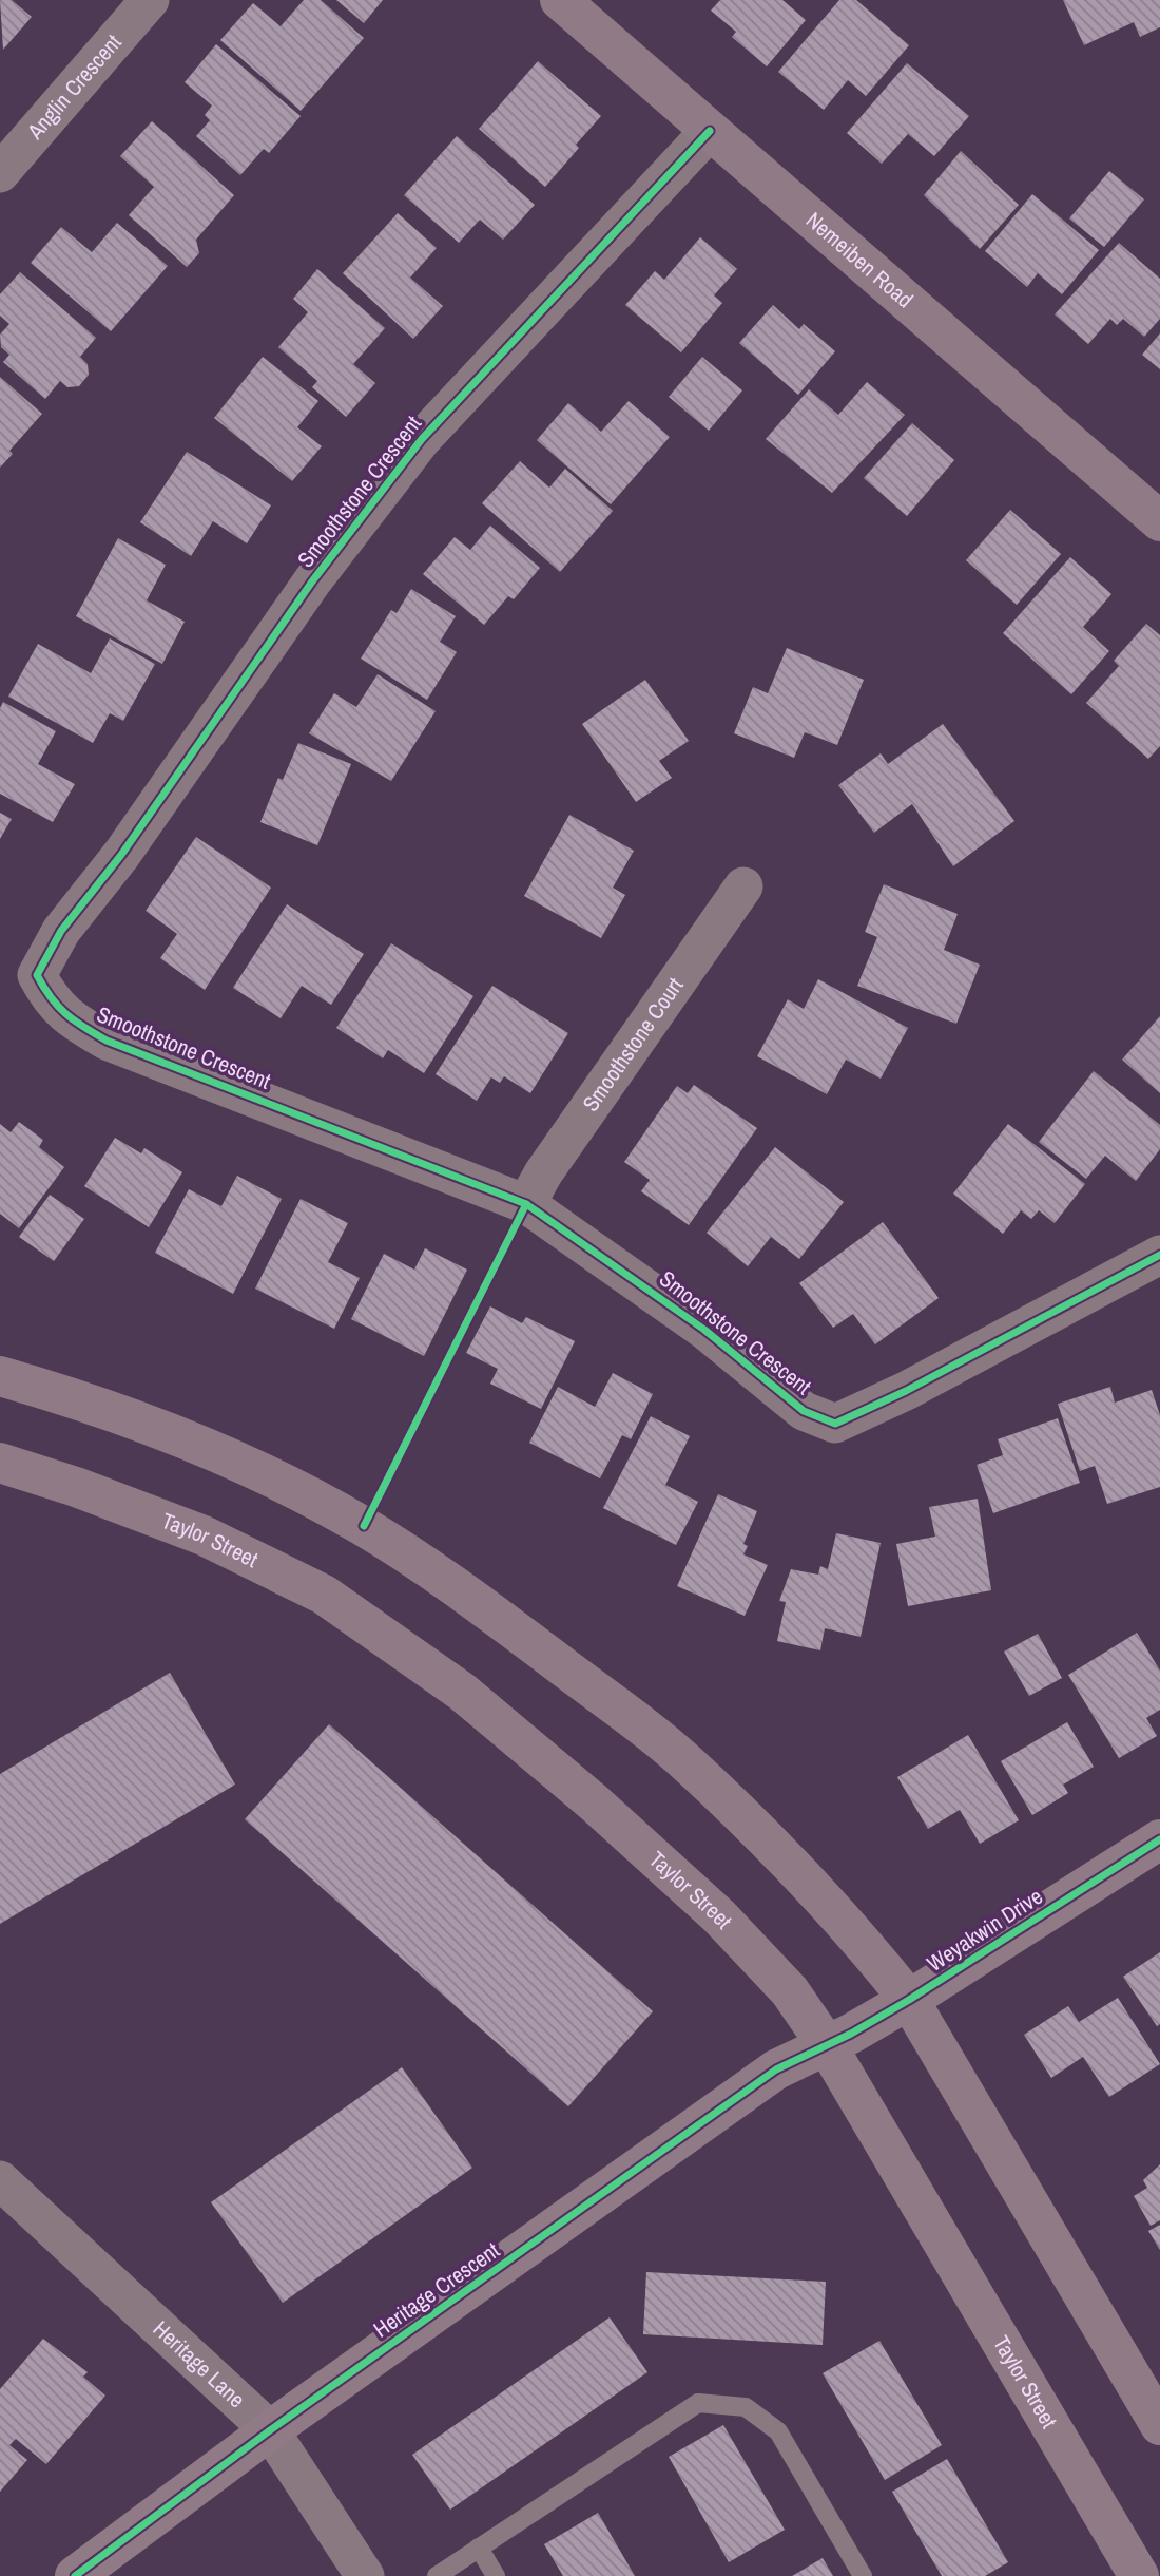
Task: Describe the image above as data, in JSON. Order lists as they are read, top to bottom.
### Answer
{
  "streets": {
    "main road": [
      "Nemeiben Road",
      "Taylor Street",
      "Weyakwin Drive",
      "Heritage Crescent"
    ],
    "street": [
      "Anglin Crescent",
      "Smoothstone Crescent",
      "Smoothstone Court",
      "Heritage Lane"
    ]
  },
  "crossings": [
    ["Nemeiben Road", "Smoothstone Crescent"],
    ["Smoothstone Crescent", "Smoothstone Court"],
    ["Taylor Street", "Weyakwin Drive"],
    ["Taylor Street", "Heritage Crescent"],
    ["Weyakwin Drive", "Heritage Crescent"],
    ["Heritage Crescent", "Heritage Lane"]
  ]
}
